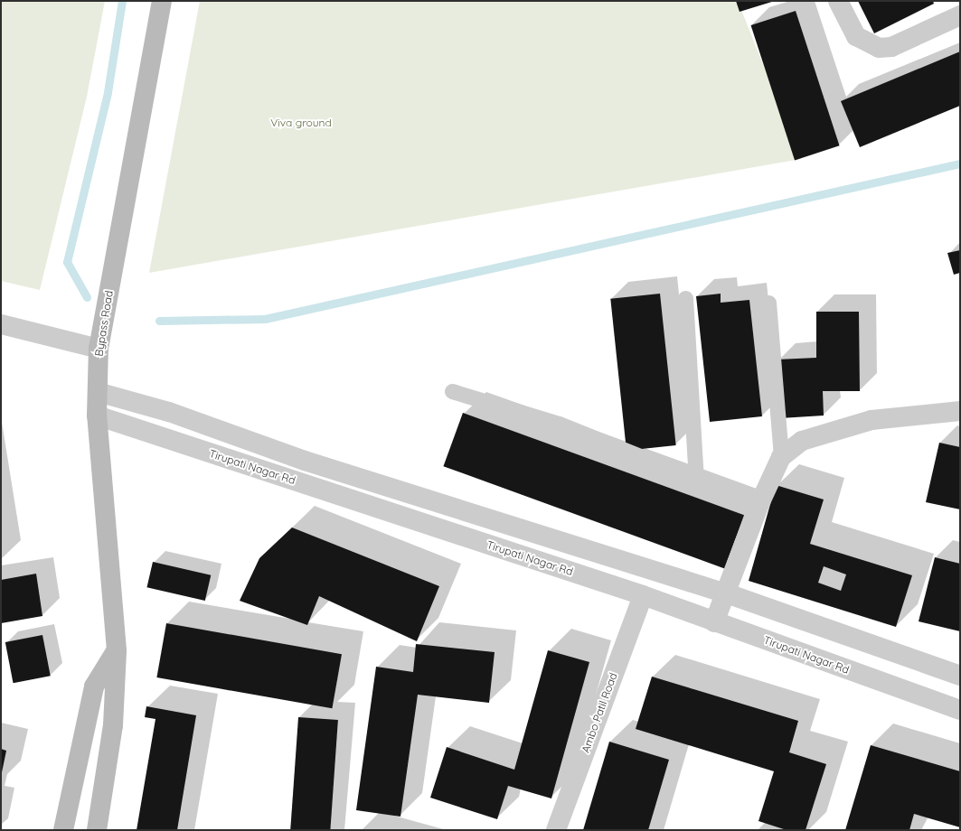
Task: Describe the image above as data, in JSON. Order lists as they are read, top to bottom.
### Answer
{
  "streets": {
    "main road": ["Bypass Road"],
    "street": ["Tirupati Nagar Rd", "Ambo Patil Road"]
  },
  "crossings": [
    ["Bypass Road", "Tirupati Nagar Rd"],
    ["Tirupati Nagar Rd", "Ambo Patil Road"]
  ],
  "parks": ["Viva ground"]
}
